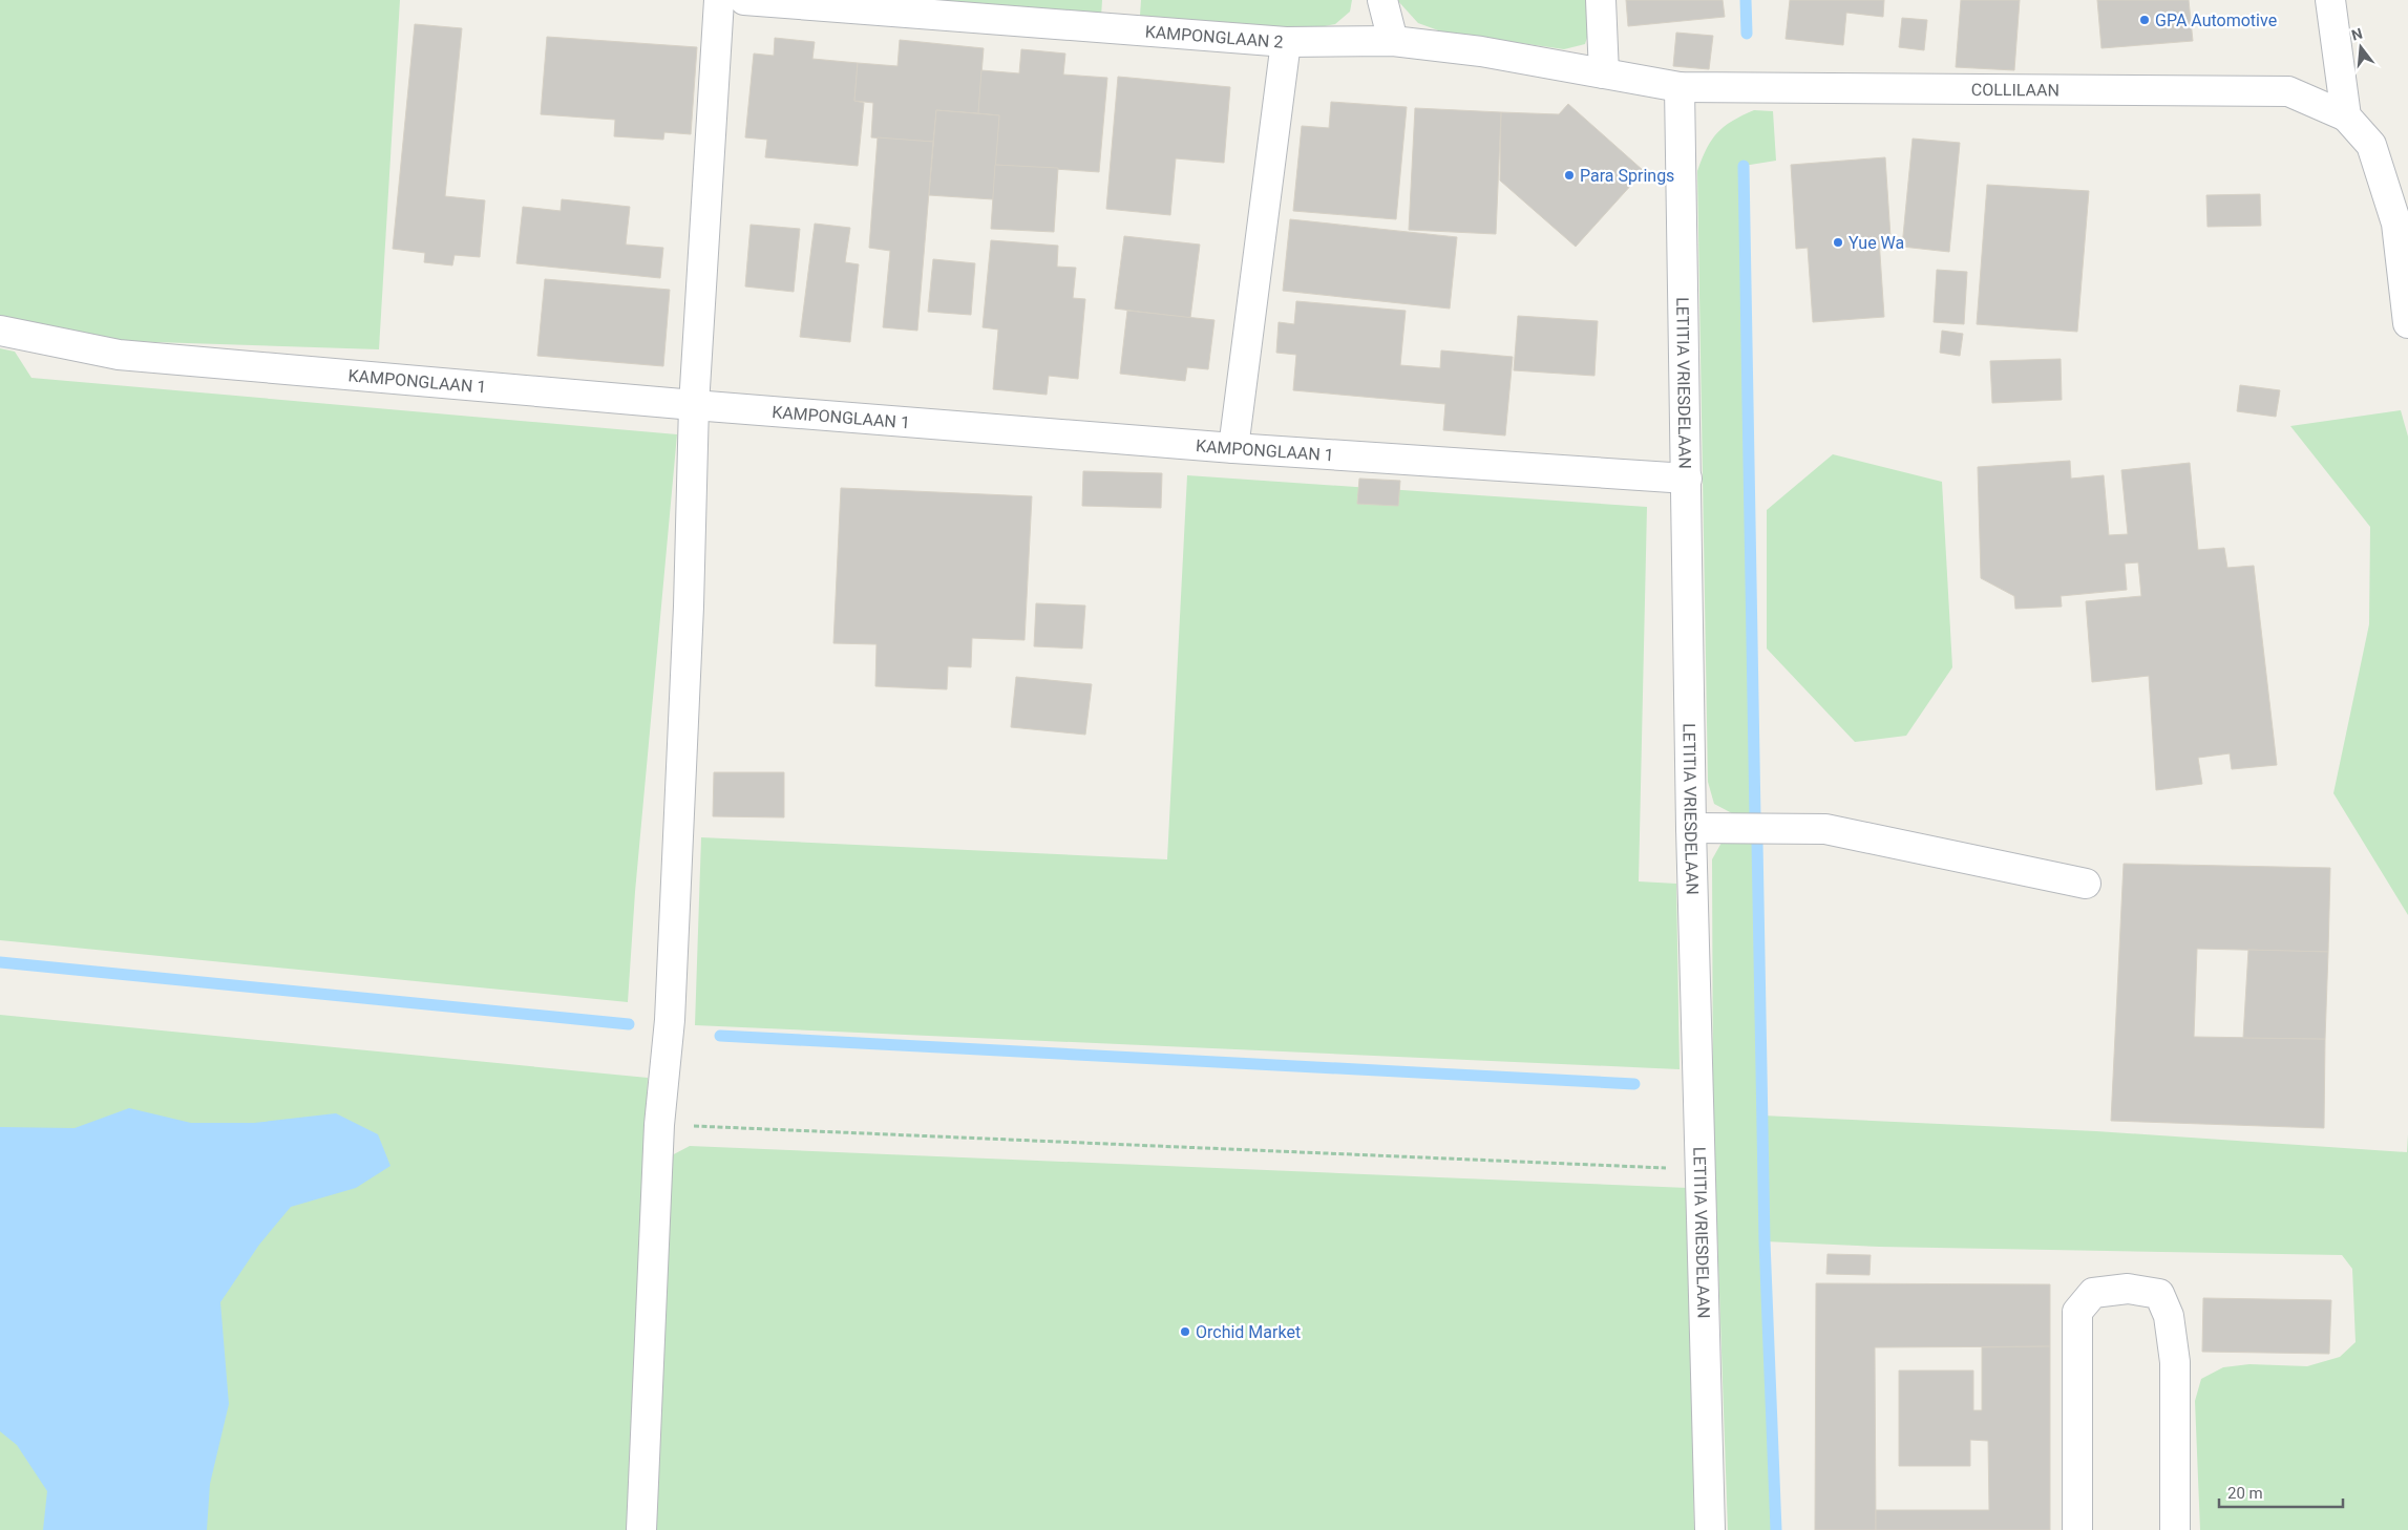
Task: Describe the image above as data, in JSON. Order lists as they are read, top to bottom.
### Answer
{
  "streets": {
    "street": [
      "KAMPONGLAAN 2",
      "COLLILAAN",
      "KAMPONGLAAN 1",
      "LETITIA VRIESDELAAN"
    ]
  },
  "crossings": [
    ["KAMPONGLAAN 2", "COLLILAAN"],
    ["KAMPONGLAAN 2", "LETITIA VRIESDELAAN"],
    ["COLLILAAN", "LETITIA VRIESDELAAN"],
    ["KAMPONGLAAN 1", "LETITIA VRIESDELAAN"]
  ],
  "places": [
    "GPA Automotive",
    "Para Springs",
    "Yue Wa",
    "Orchid Market"
  ],
  "scale_bar": "20 m",
  "north": "top"
}
